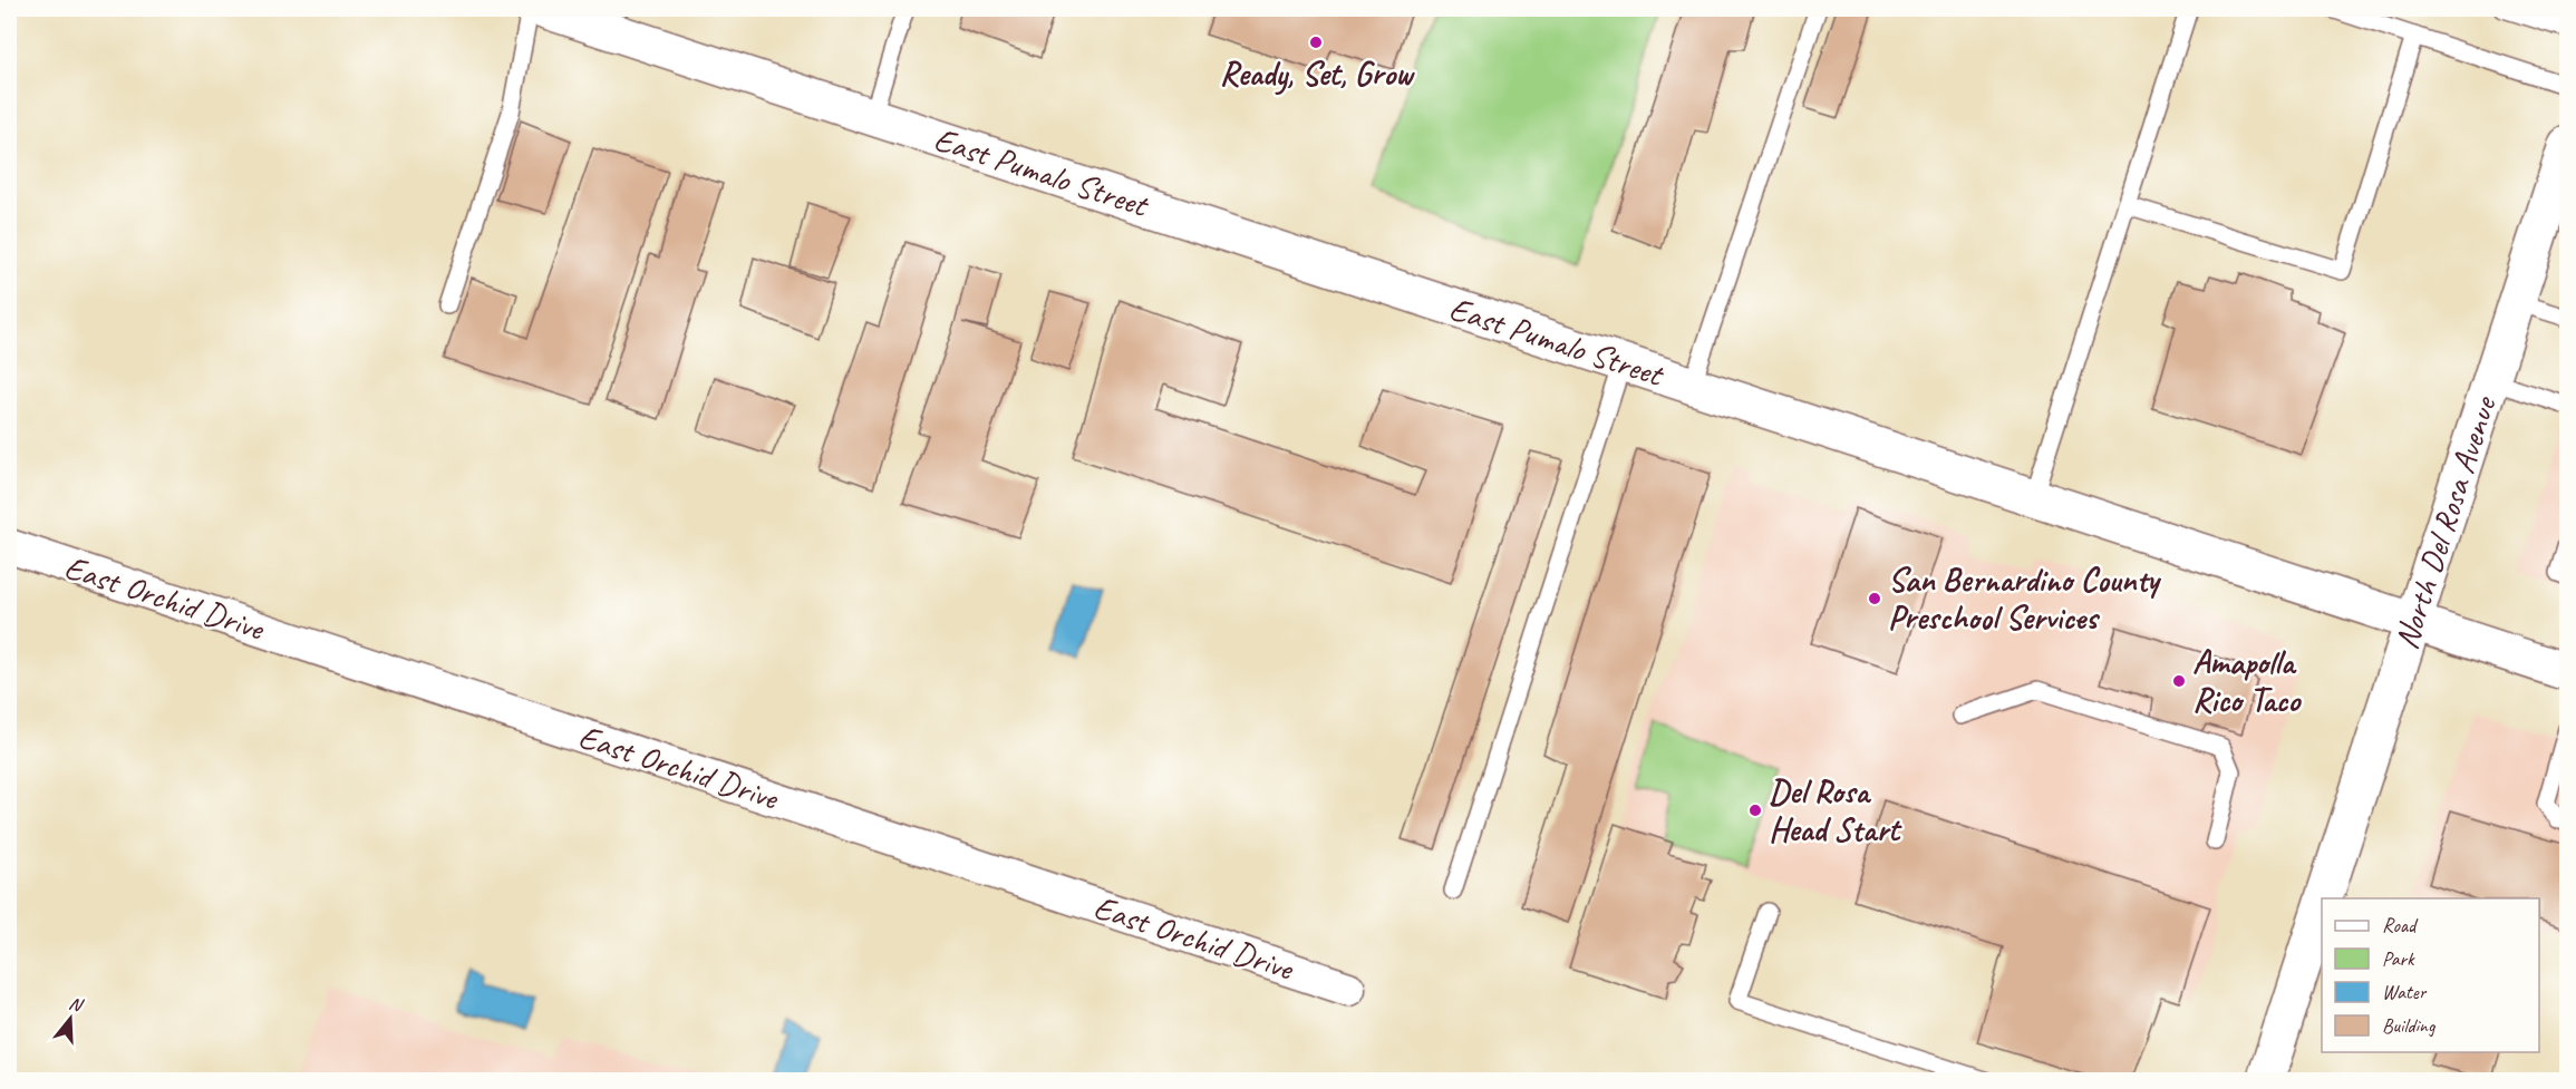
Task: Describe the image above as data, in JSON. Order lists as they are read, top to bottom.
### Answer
{
  "streets": {
    "street": ["East Pumalo Street", "North Del Rosa Avenue", "East Orchid Drive"]
  },
  "crossings": [
    ["East Pumalo Street", "North Del Rosa Avenue"]
  ],
  "places": [
    "Ready, Set, Grow",
    "San Bernardino County Preschool Services",
    "Amapolla Rico Taco",
    "Del Rosa Head Start"
  ],
  "legend": [
    "Road",
    "Park",
    "Water",
    "Building"
  ],
  "north": "top"
}
